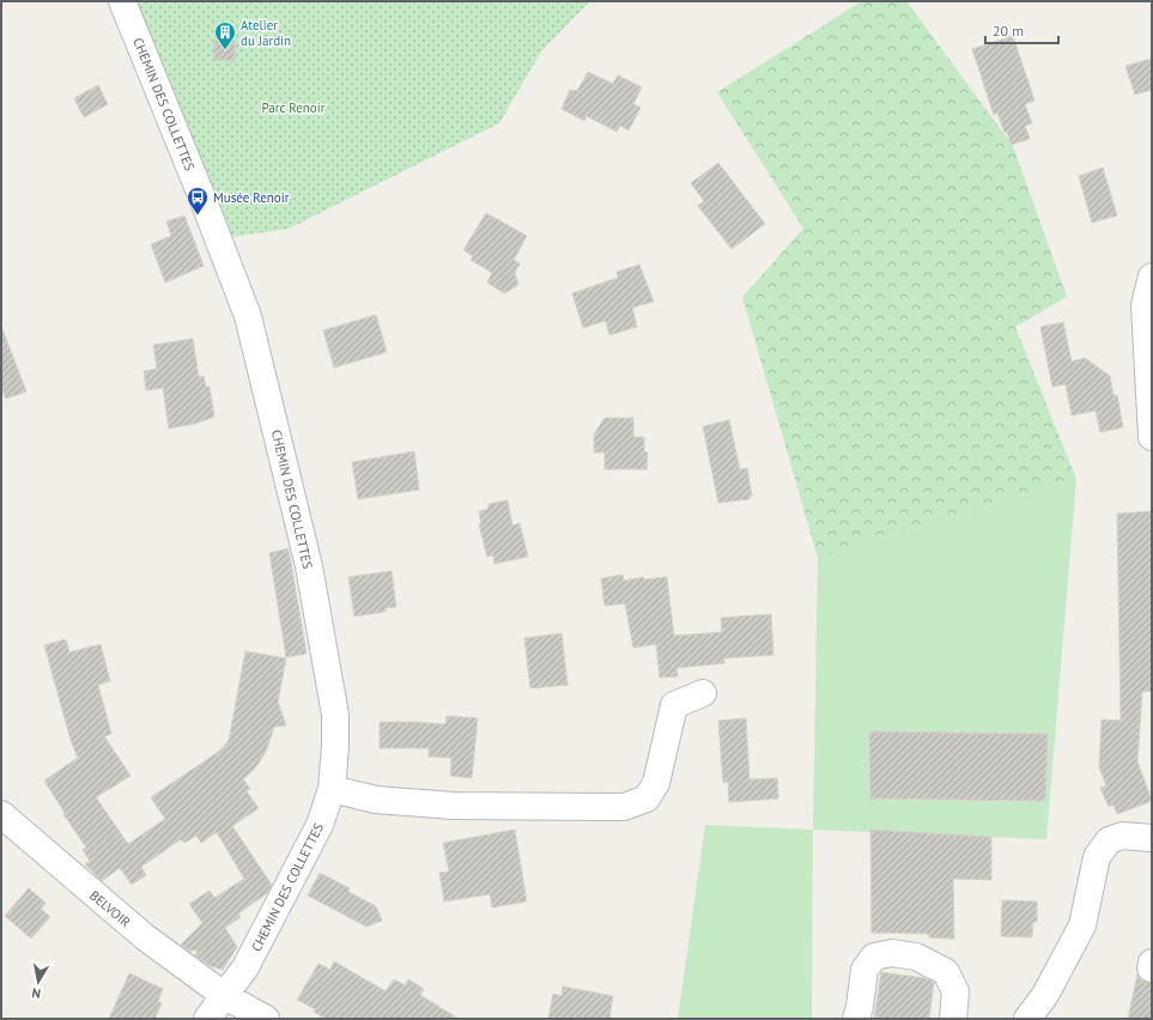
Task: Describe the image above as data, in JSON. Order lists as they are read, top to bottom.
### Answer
{
  "streets": {
    "street": ["CHEMIN DES COLLETTES", "BELVOIR"]
  },
  "crossings": [
    ["CHEMIN DES COLLETTES", "BELVOIR"]
  ],
  "parks": ["Parc Renoir"],
  "places": {
    "building": ["Atelier du Jardin"],
    "bus stop": ["Musée Renoir"]
  },
  "scale_bar": "20 m",
  "north": "bottom"
}
